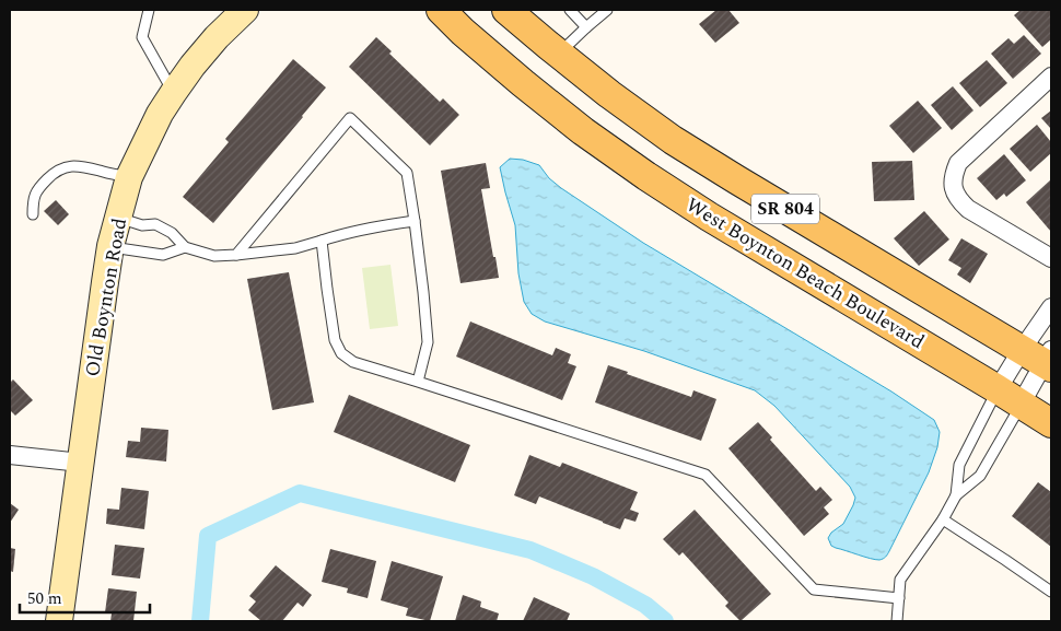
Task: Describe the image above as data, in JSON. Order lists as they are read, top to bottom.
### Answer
{
  "streets": {
    "main road": ["SR 804", "West Boynton Beach Boulevard"],
    "street": ["Old Boynton Road"]
  },
  "scale_bar": "50 m"
}
